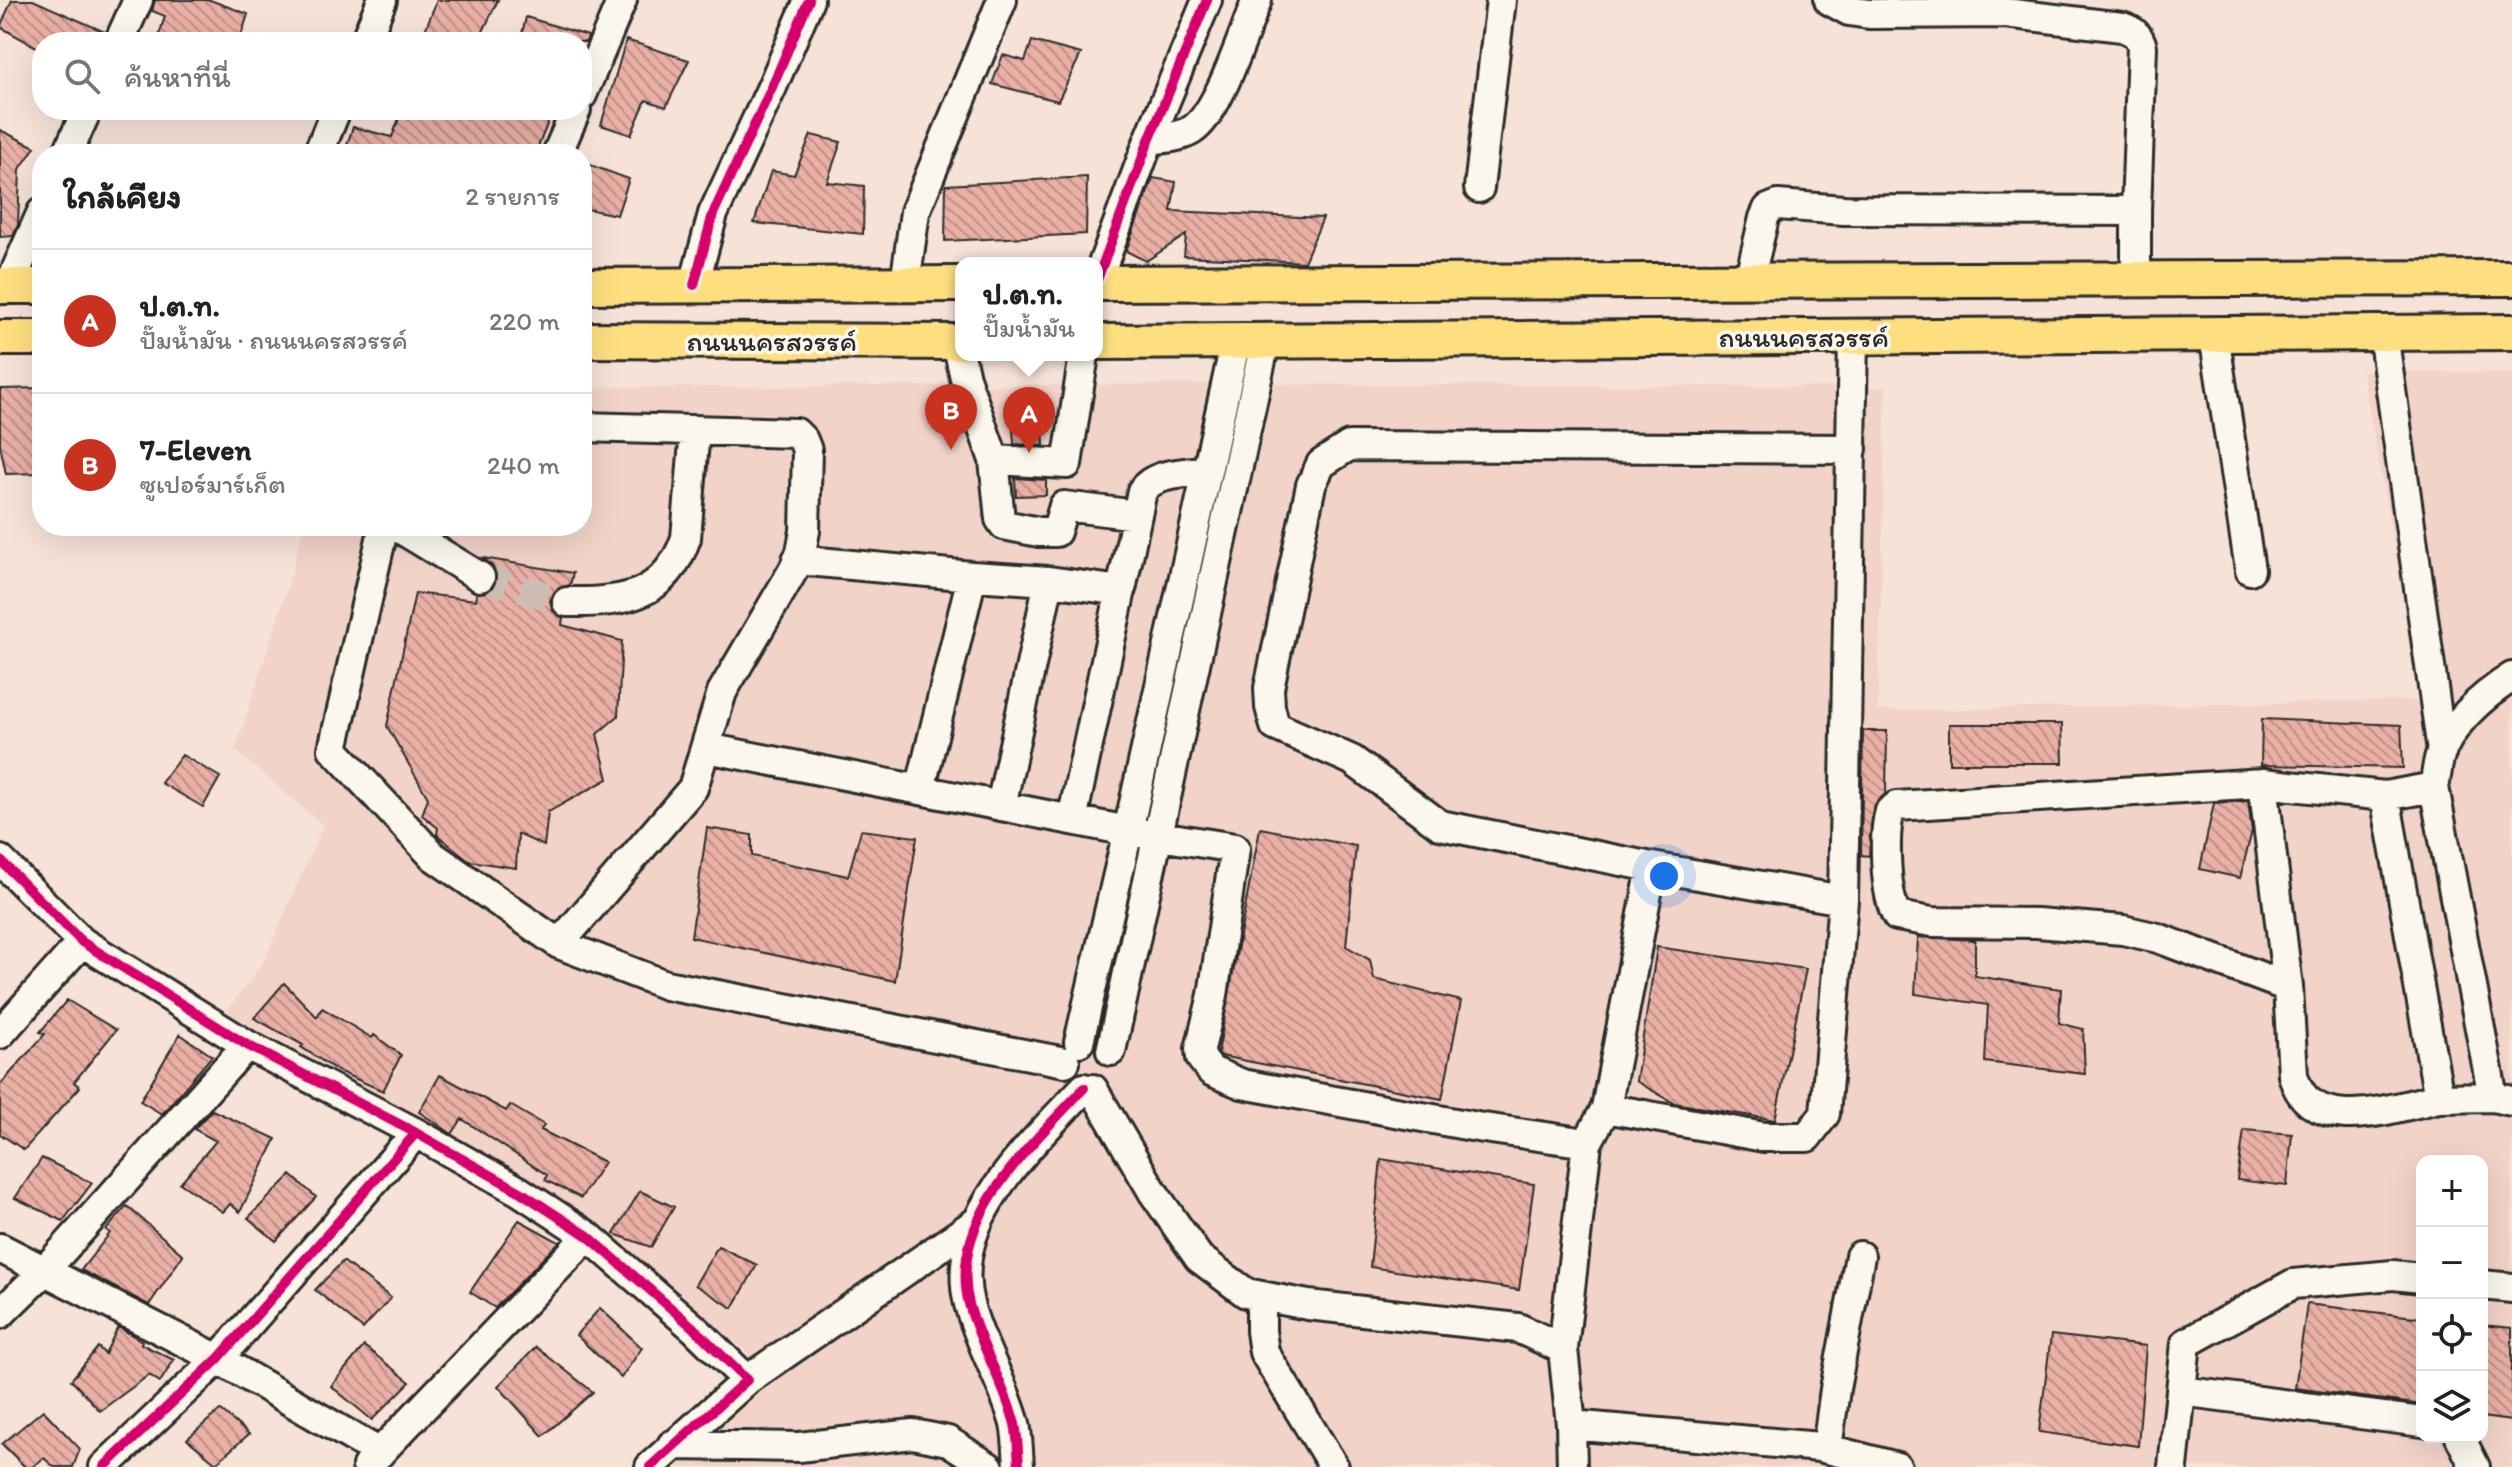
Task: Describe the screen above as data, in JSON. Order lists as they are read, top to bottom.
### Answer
{
  "streets": {
    "main road": ["ถนนนครสวรรค์"]
  },
  "page": {
    "search": "ค้นหาที่นี่",
    "heading": ["ใกล้เคียง", "2 รายการ"],
    "list": [
      {
        "mark": "A",
        "name": "ป.ต.ท.",
        "note": "ปั๊มน้ำมัน · ถนนนครสวรรค์",
        "value": "220 m"
      },
      {
        "mark": "B",
        "name": "7-Eleven",
        "note": "ซูเปอร์มาร์เก็ต",
        "value": "240 m"
      }
    ],
    "popup": ["ป.ต.ท.", "ปั๊มน้ำมัน"],
    "pins": ["B", "A"],
    "map_buttons": ["+", "−"]
  }
}
